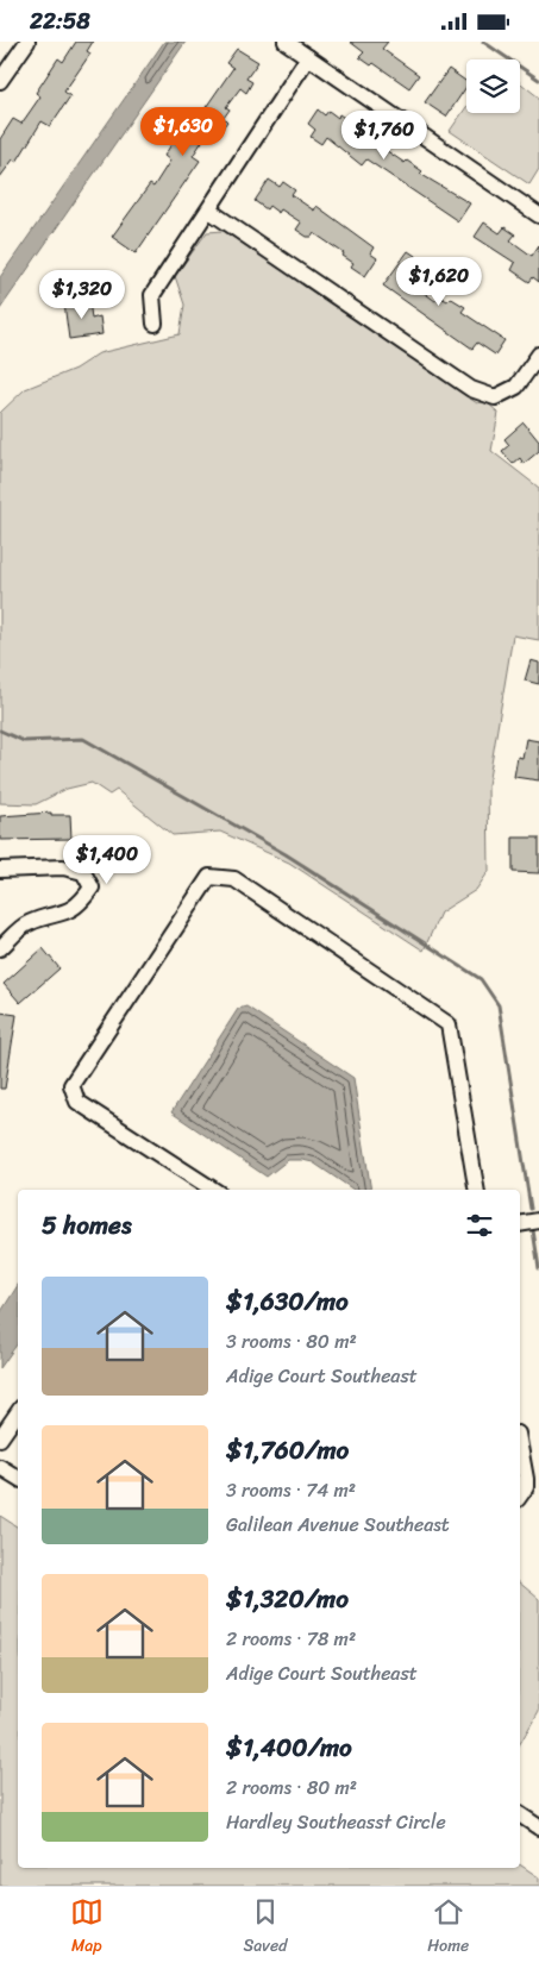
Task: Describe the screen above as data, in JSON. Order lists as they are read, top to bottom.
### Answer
{
  "page": {
    "status": "22:58",
    "price": [
      "$1,630",
      "$1,760",
      "$1,620",
      "$1,320",
      "$1,400"
    ],
    "heading": "5 homes",
    "list": [
      {
        "name": "$1,630/mo",
        "note": "3 rooms · 80 m² · Adige Court Southeast"
      },
      {
        "name": "$1,760/mo",
        "note": "3 rooms · 74 m² · Galilean Avenue Southeast"
      },
      {
        "name": "$1,320/mo",
        "note": "2 rooms · 78 m² · Adige Court Southeast"
      },
      {
        "name": "$1,400/mo",
        "note": "2 rooms · 80 m² · Hardley Southeasst Circle"
      }
    ],
    "tabs": ["Map", "Saved", "Home"]
  }
}
